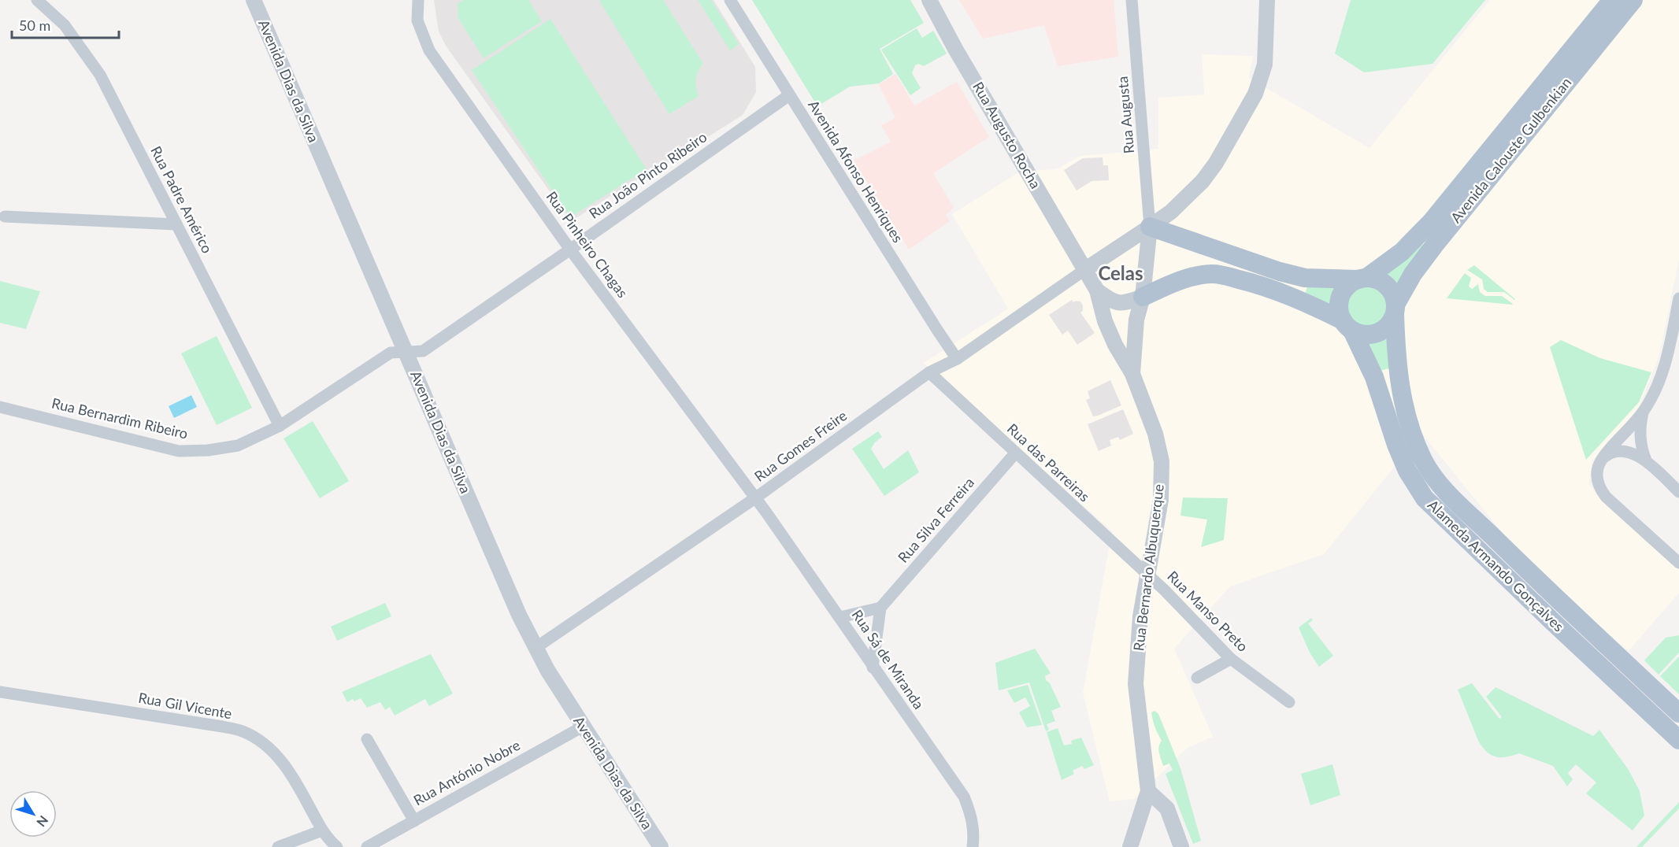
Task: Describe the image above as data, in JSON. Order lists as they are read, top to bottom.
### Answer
{
  "streets": {
    "main road": ["Avenida Calouste Gulbenkian", "Alameda Armando Gonçalves"],
    "street": [
      "Avenida Dias da Silva",
      "Rua Augusta",
      "Rua Augusto Rocha",
      "Avenida Afonso Henriques",
      "Rua João Pinto Ribeiro",
      "Rua Padre Américo",
      "Rua Pinheiro Chagas",
      "Rua Bernardim Ribeiro",
      "Rua Gomes Freire",
      "Rua das Parreiras",
      "Rua Silva Ferreira",
      "Rua Bernardo Albuquerque",
      "Rua Manso Preto",
      "Rua Sá de Miranda",
      "Rua Gil Vicente",
      "Rua António Nobre"
    ]
  },
  "crossings": [
    ["Avenida Dias da Silva", "Rua João Pinto Ribeiro"],
    ["Avenida Dias da Silva", "Rua Bernardim Ribeiro"],
    ["Avenida Dias da Silva", "Rua Gomes Freire"],
    ["Avenida Dias da Silva", "Rua António Nobre"],
    ["Rua Augusto Rocha", "Rua Gomes Freire"],
    ["Rua Augusto Rocha", "Rua Bernardo Albuquerque"],
    ["Avenida Calouste Gulbenkian", "Alameda Armando Gonçalves"],
    ["Avenida Afonso Henriques", "Rua João Pinto Ribeiro"],
    ["Avenida Afonso Henriques", "Rua Gomes Freire"],
    ["Rua João Pinto Ribeiro", "Rua Pinheiro Chagas"],
    ["Rua João Pinto Ribeiro", "Rua Bernardim Ribeiro"],
    ["Rua Padre Américo", "Rua Bernardim Ribeiro"],
    ["Rua Pinheiro Chagas", "Rua Gomes Freire"],
    ["Rua Pinheiro Chagas", "Rua Sá de Miranda"],
    ["Rua Gomes Freire", "Rua das Parreiras"],
    ["Rua Gomes Freire", "Rua Sá de Miranda"],
    ["Rua das Parreiras", "Rua Silva Ferreira"],
    ["Rua das Parreiras", "Rua Bernardo Albuquerque"],
    ["Rua das Parreiras", "Rua Manso Preto"],
    ["Rua Bernardo Albuquerque", "Rua Manso Preto"]
  ],
  "districts": ["Celas"],
  "scale_bar": "50 m",
  "north": "bottom right"
}
